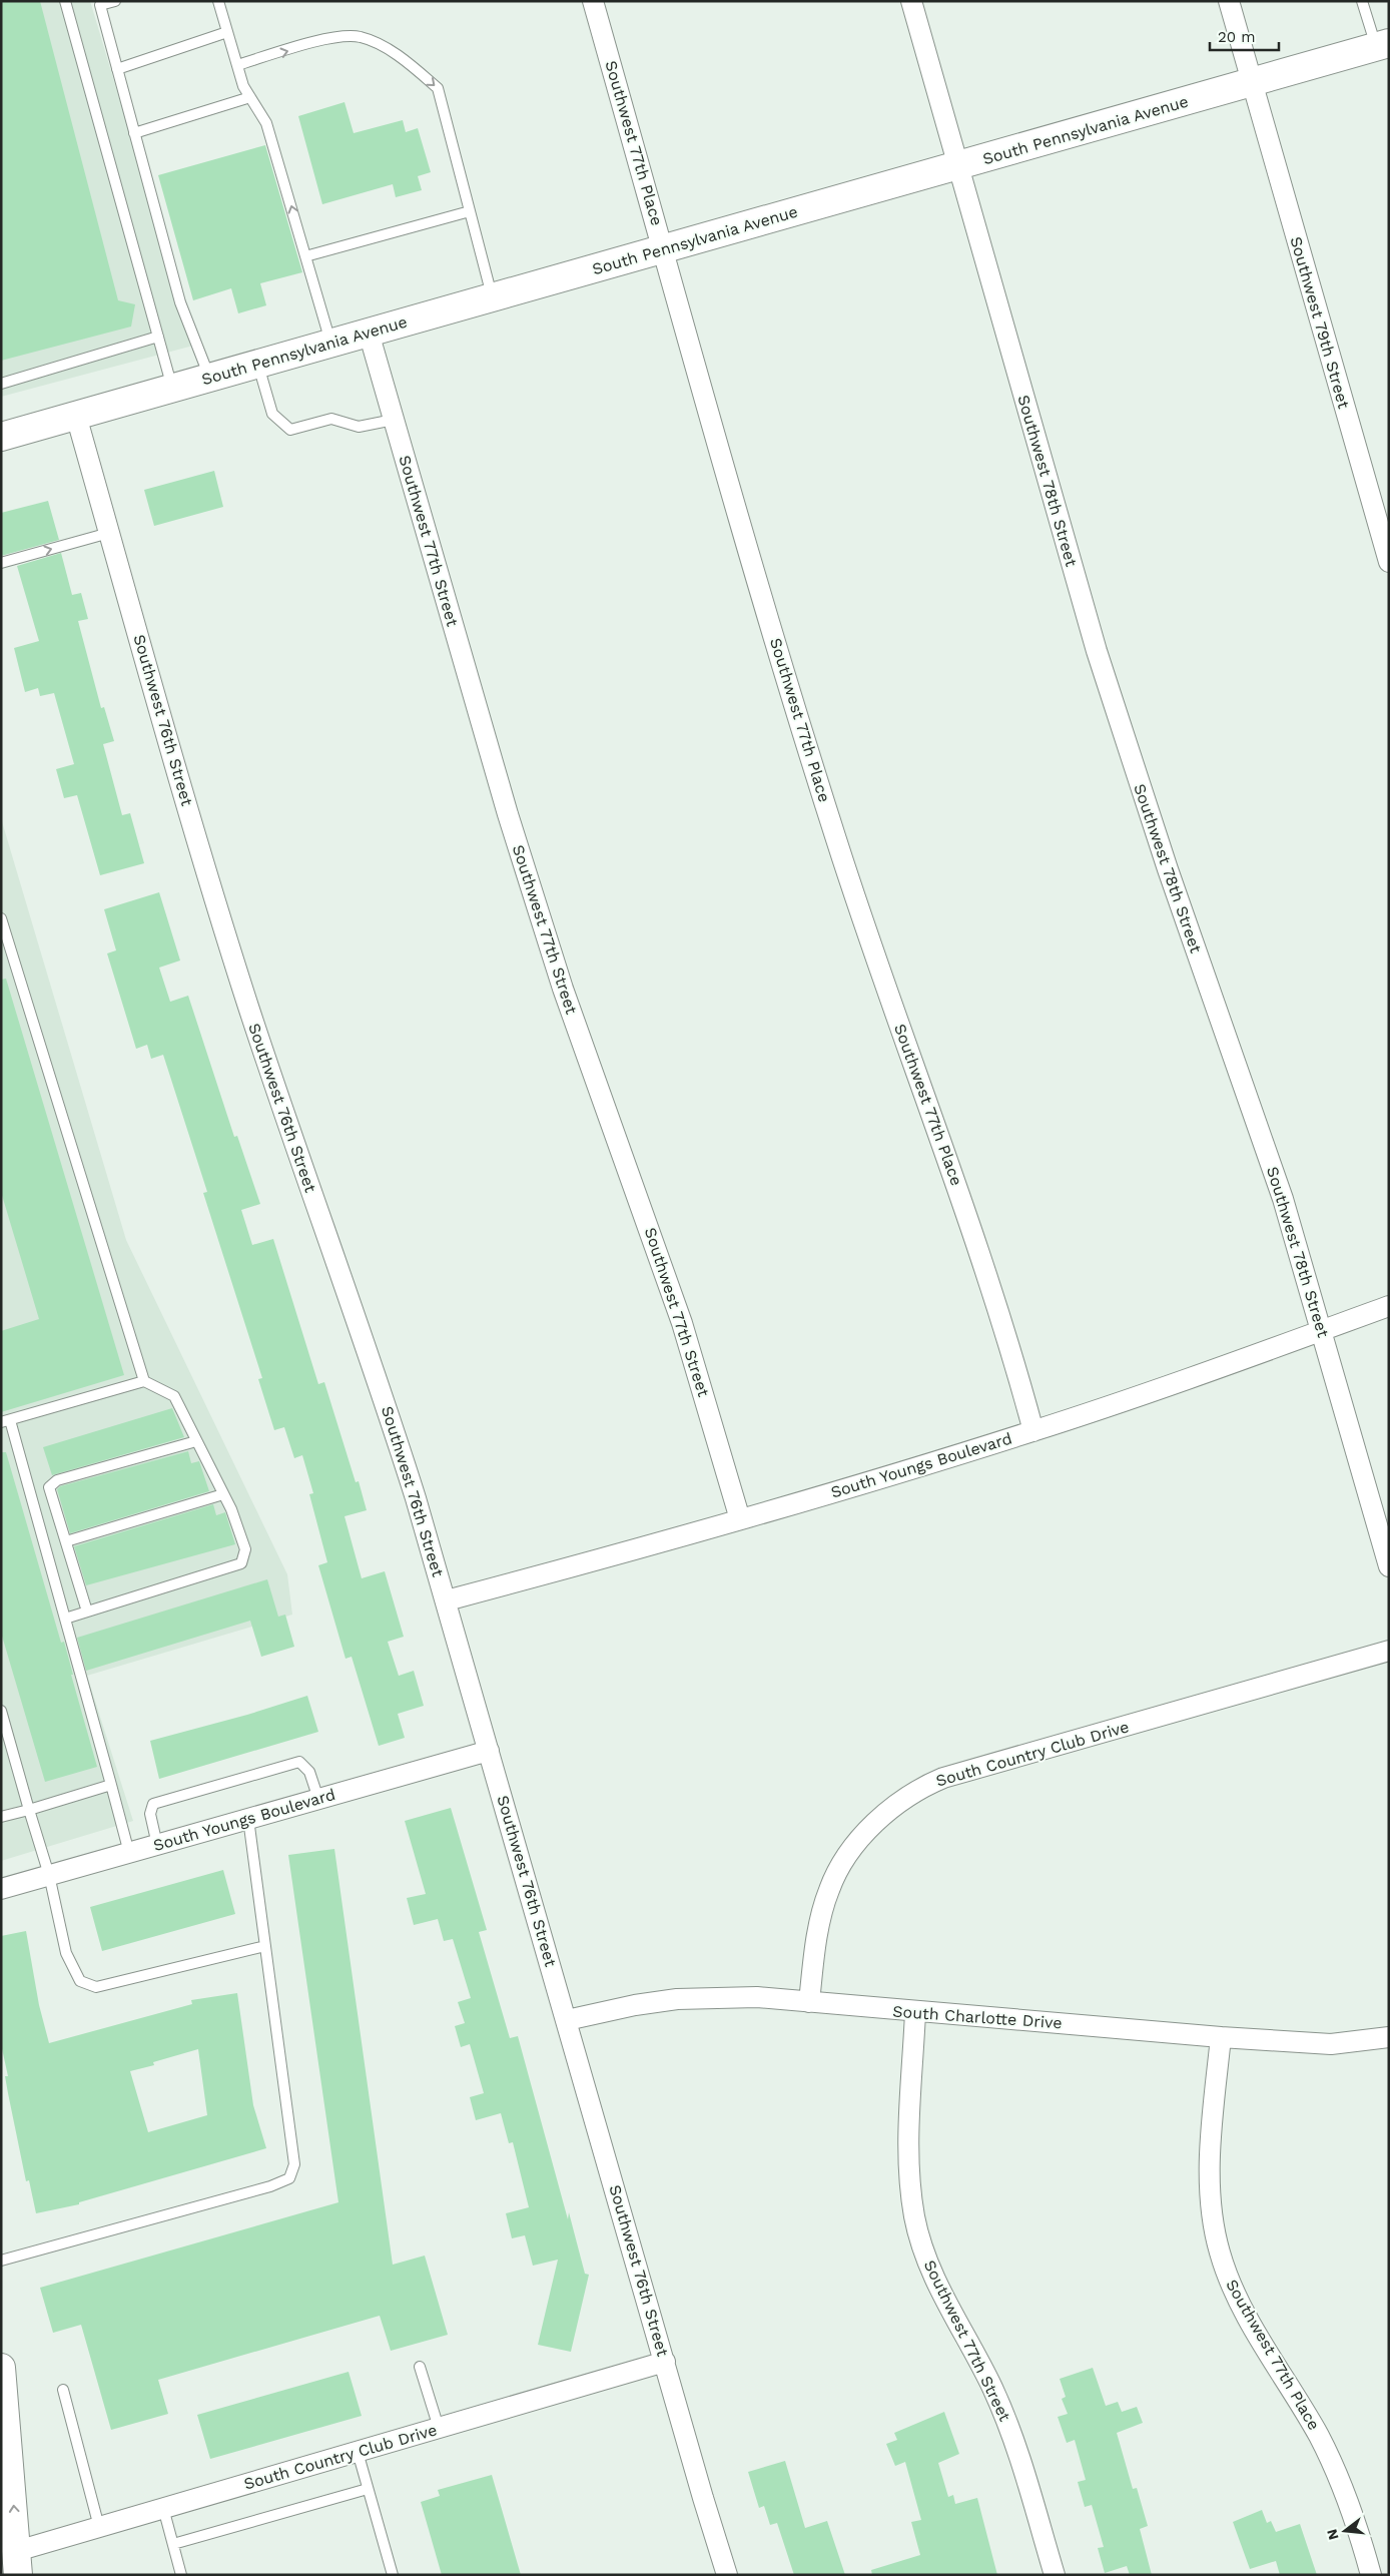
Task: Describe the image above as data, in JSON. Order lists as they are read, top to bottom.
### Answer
{
  "streets": {
    "main road": ["South Pennsylvania Avenue"],
    "street": [
      "Southwest 77th Place",
      "Southwest 79th Street",
      "Southwest 78th Street",
      "Southwest 77th Street",
      "Southwest 76th Street",
      "South Youngs Boulevard",
      "South Country Club Drive",
      "South Charlotte Drive"
    ]
  },
  "crossings": [
    ["South Pennsylvania Avenue", "Southwest 77th Place"],
    ["South Pennsylvania Avenue", "Southwest 79th Street"],
    ["South Pennsylvania Avenue", "Southwest 78th Street"],
    ["South Pennsylvania Avenue", "Southwest 77th Street"],
    ["South Pennsylvania Avenue", "Southwest 76th Street"],
    ["Southwest 77th Place", "South Youngs Boulevard"],
    ["Southwest 77th Place", "South Charlotte Drive"],
    ["Southwest 78th Street", "South Youngs Boulevard"],
    ["Southwest 77th Street", "South Youngs Boulevard"],
    ["Southwest 77th Street", "South Charlotte Drive"],
    ["Southwest 76th Street", "South Youngs Boulevard"],
    ["Southwest 76th Street", "South Country Club Drive"],
    ["Southwest 76th Street", "South Charlotte Drive"],
    ["South Country Club Drive", "South Charlotte Drive"]
  ],
  "scale_bar": "20 m",
  "north": "left"
}
